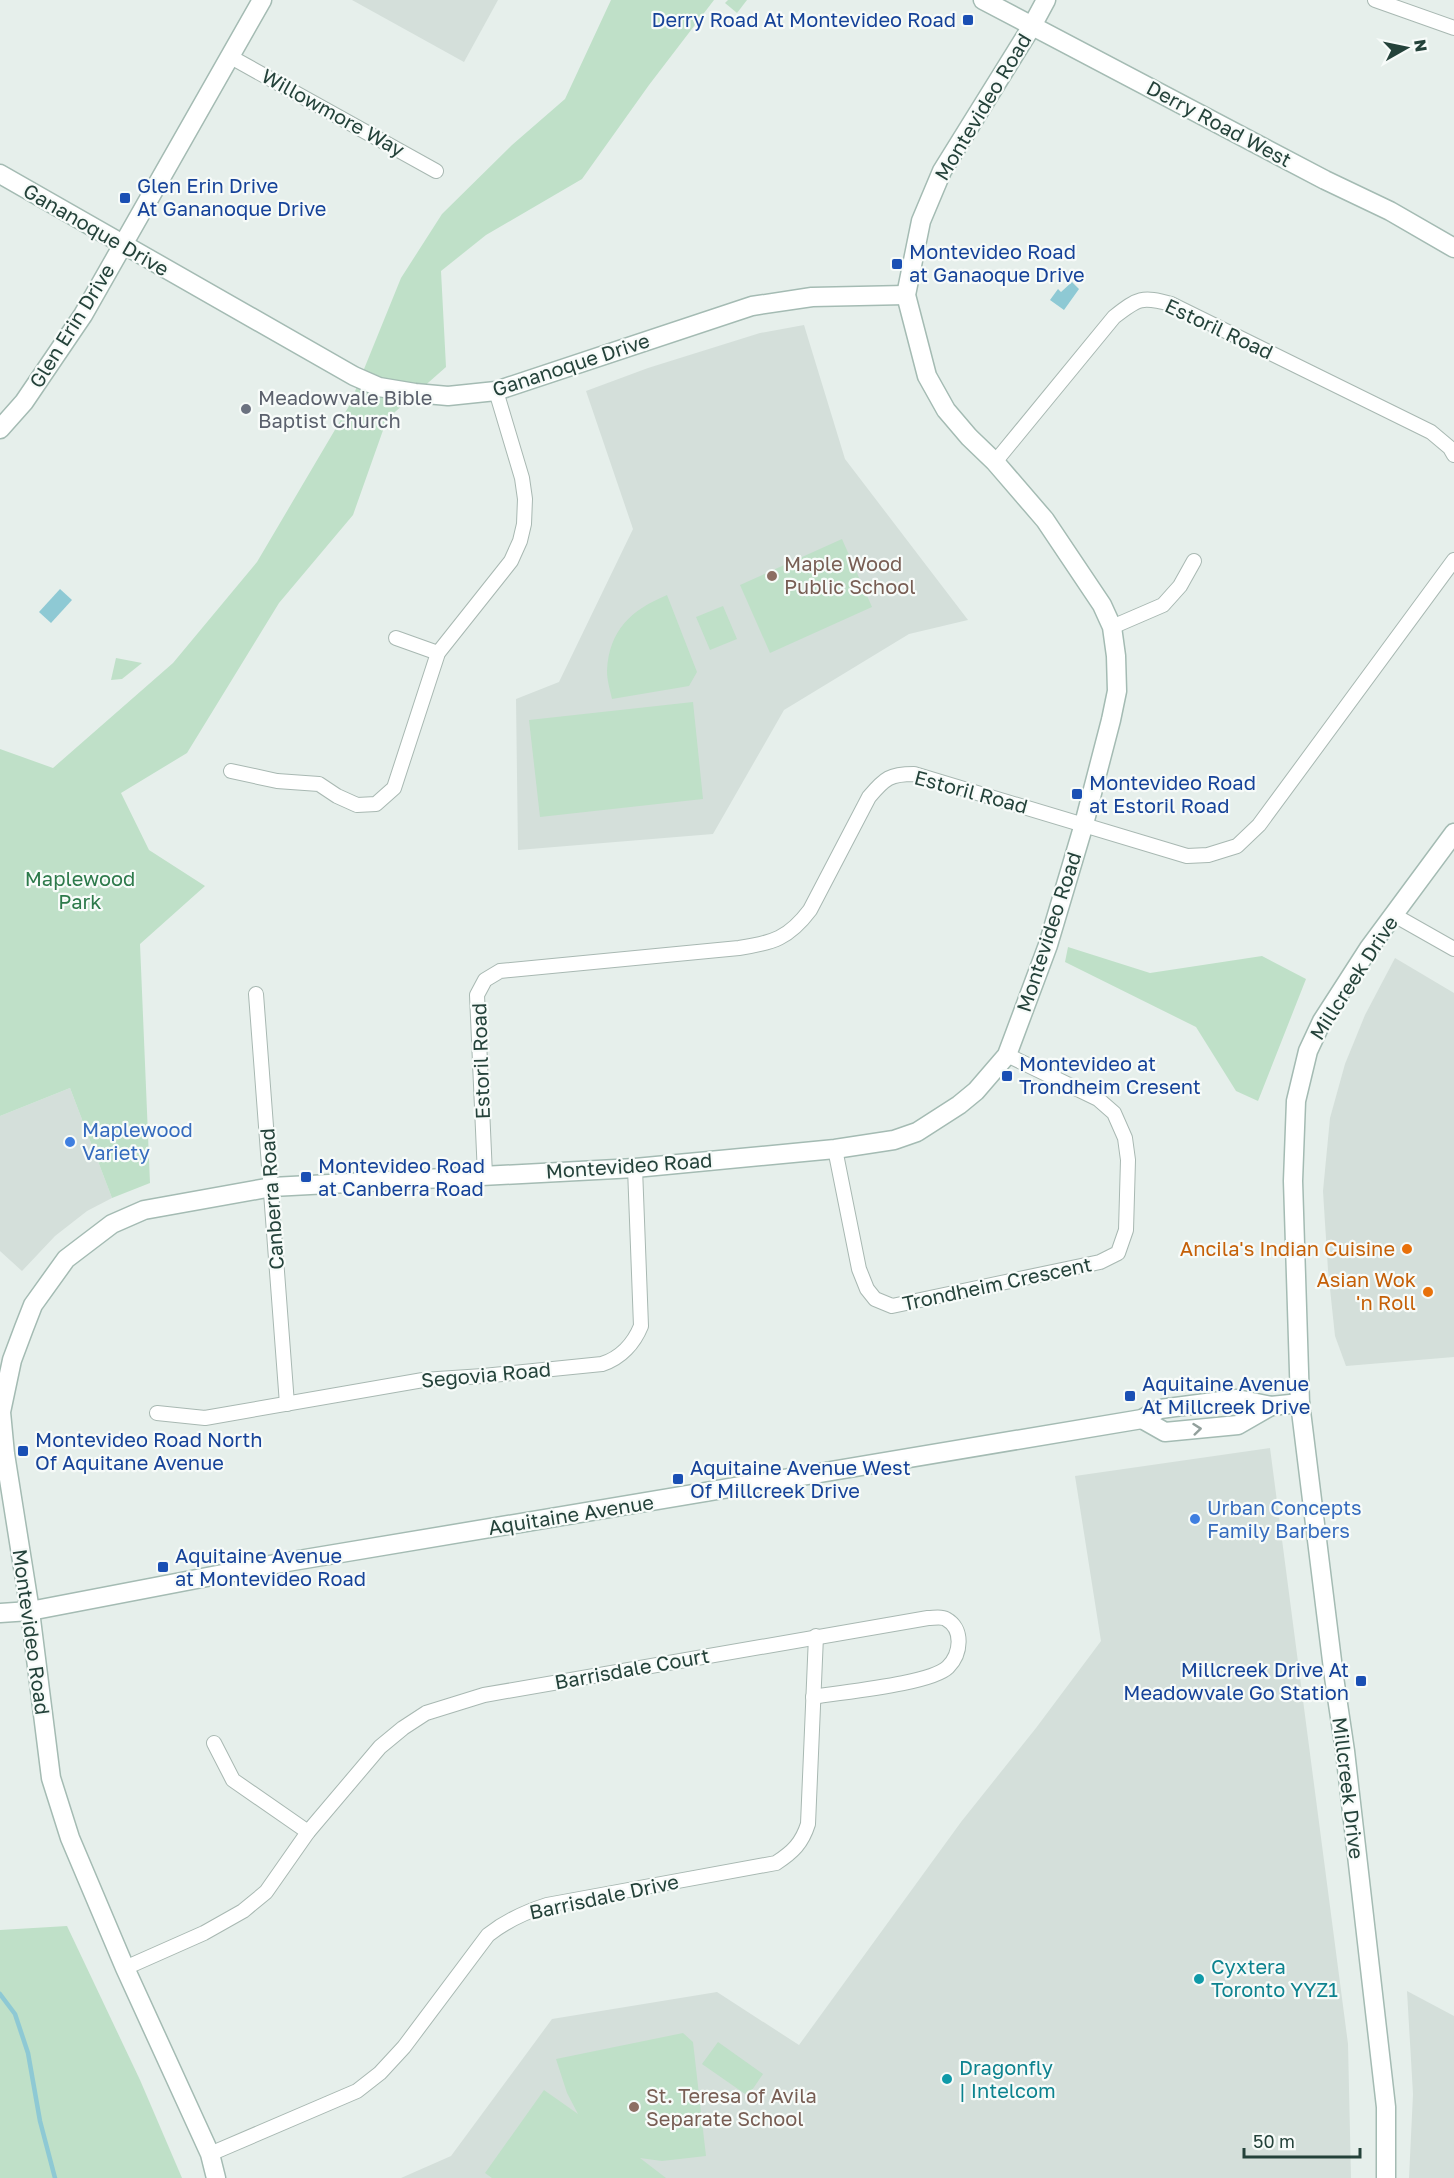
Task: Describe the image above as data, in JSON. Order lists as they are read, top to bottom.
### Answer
{
  "streets": {
    "street": [
      "Montevideo Road",
      "Willowmore Way",
      "Derry Road West",
      "Gananoque Drive",
      "Glen Erin Drive",
      "Estoril Road",
      "Millcreek Drive",
      "Canberra Road",
      "Trondheim Crescent",
      "Segovia Road",
      "Aquitaine Avenue",
      "Barrisdale Court",
      "Barrisdale Drive"
    ]
  },
  "crossings": [
    ["Montevideo Road", "Derry Road West"],
    ["Montevideo Road", "Gananoque Drive"],
    ["Montevideo Road", "Estoril Road"],
    ["Montevideo Road", "Canberra Road"],
    ["Montevideo Road", "Trondheim Crescent"],
    ["Montevideo Road", "Segovia Road"],
    ["Montevideo Road", "Aquitaine Avenue"],
    ["Montevideo Road", "Barrisdale Drive"],
    ["Willowmore Way", "Glen Erin Drive"],
    ["Gananoque Drive", "Glen Erin Drive"],
    ["Millcreek Drive", "Aquitaine Avenue"],
    ["Canberra Road", "Segovia Road"],
    ["Barrisdale Court", "Barrisdale Drive"]
  ],
  "parks": ["Maplewood Park"],
  "places": {
    "transit": [
      "Derry Road At Montevideo Road",
      "Glen Erin Drive At Gananoque Drive",
      "Montevideo Road at Ganaoque Drive",
      "Montevideo Road at Estoril Road",
      "Montevideo at Trondheim Cresent",
      "Montevideo Road at Canberra Road",
      "Aquitaine Avenue At Millcreek Drive",
      "Montevideo Road North Of Aquitane Avenue",
      "Aquitaine Avenue West Of Millcreek Drive",
      "Aquitaine Avenue at Montevideo Road",
      "Millcreek Drive At Meadowvale Go Station"
    ],
    "other": [
      "Meadowvale Bible Baptist Church",
      "Maple Wood Public School",
      "Maplewood Variety",
      "Ancila's Indian Cuisine",
      "Asian Wok 'n Roll",
      "Urban Concepts Family Barbers",
      "Cyxtera Toronto YYZ1",
      "Dragonfly | Intelcom",
      "St. Teresa of Avila Separate School"
    ]
  },
  "scale_bar": "50 m",
  "north": "right"
}
